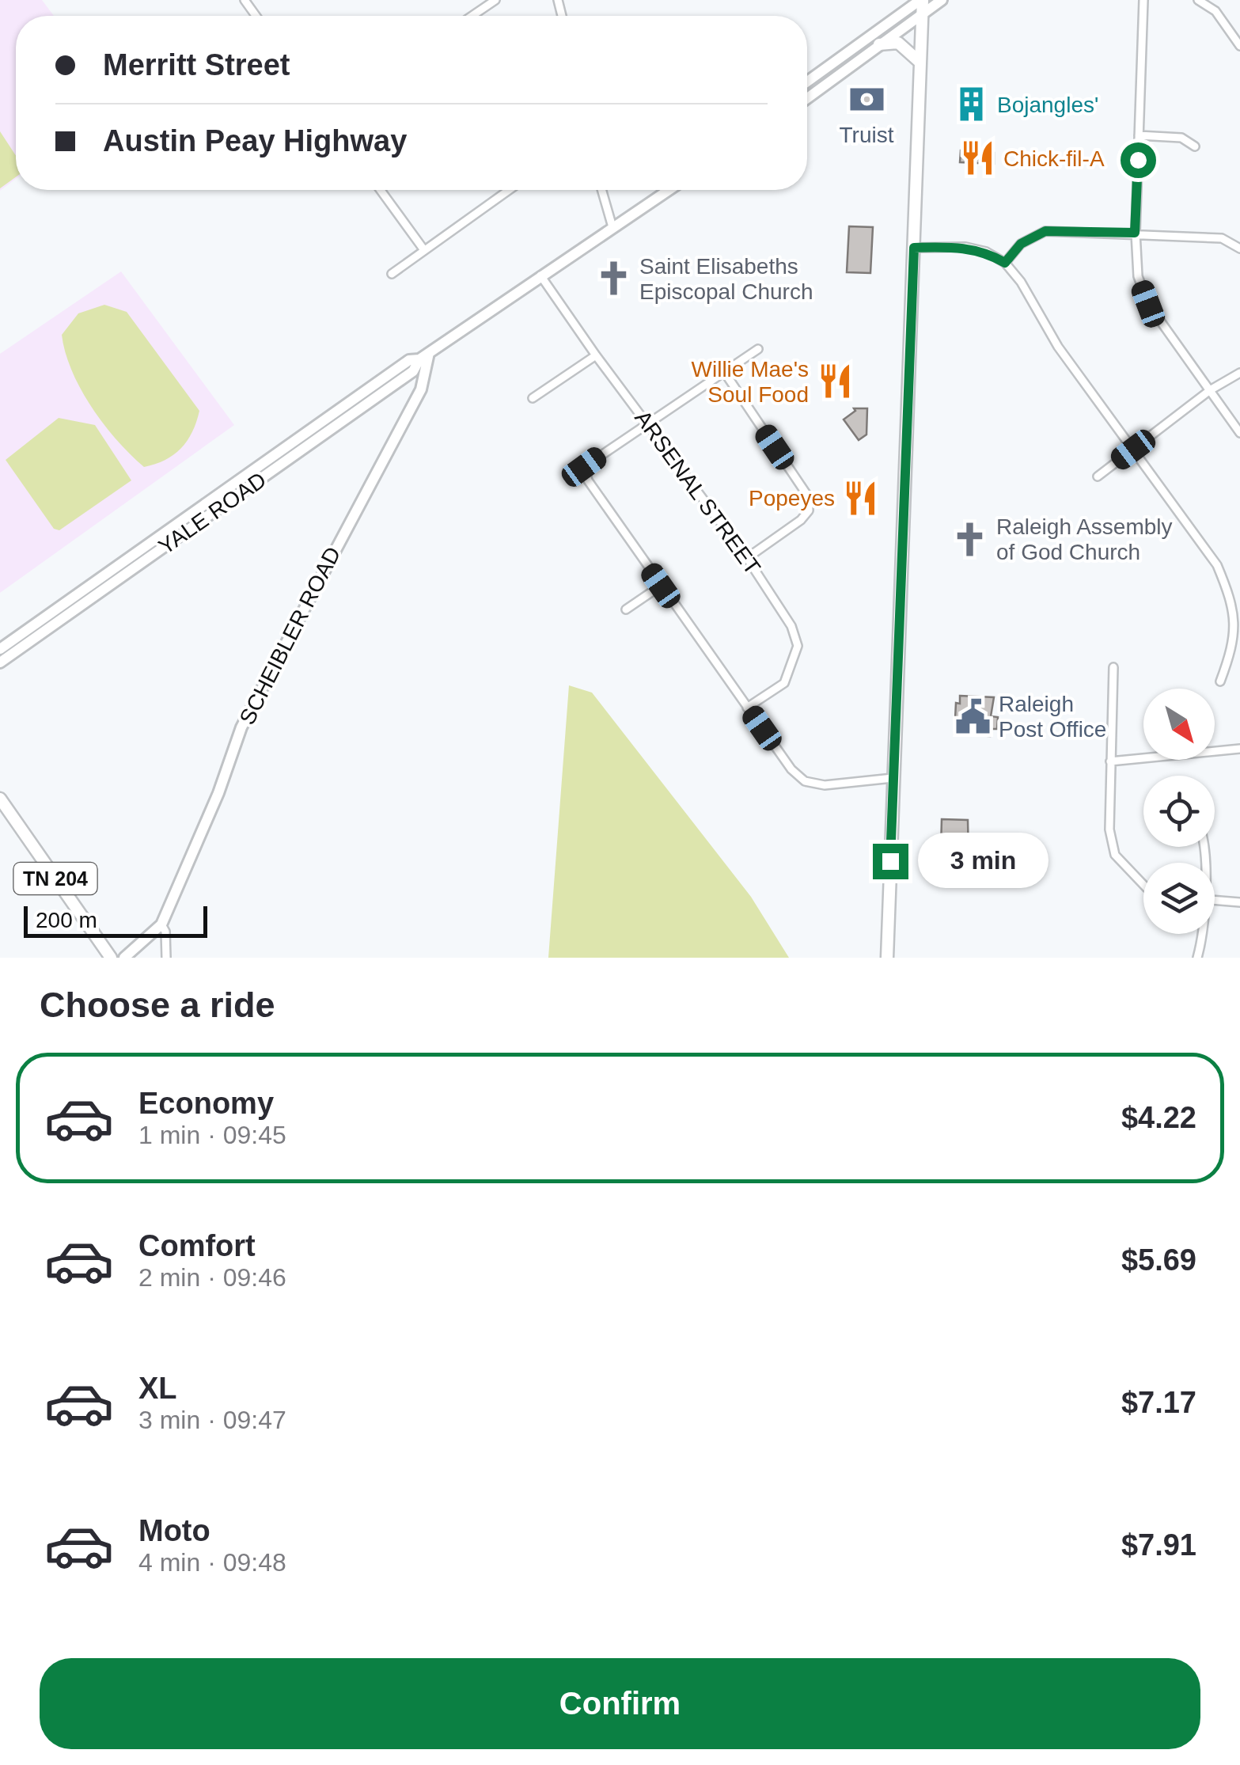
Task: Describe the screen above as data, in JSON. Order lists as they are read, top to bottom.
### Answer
{
  "streets": {
    "main road": ["YALE ROAD", "SCHEIBLER ROAD", "TN 204"],
    "street": ["ARSENAL STREET"]
  },
  "crossings": [
    ["ARSENAL STREET", "YALE ROAD"],
    ["YALE ROAD", "SCHEIBLER ROAD"]
  ],
  "places": {
    "bank": ["Truist"],
    "building": ["Bojangles'"],
    "restaurant": ["Chick-fil-A", "Willie Mae's Soul Food", "Popeyes"],
    "church": ["Saint Elisabeths Episcopal Church", "Raleigh Assembly of God Church"],
    "public building": ["Raleigh Post Office"]
  },
  "scale_bar": "200 m",
  "north": "bottom right",
  "page": {
    "banner": ["Merritt Street", "Austin Peay Highway"],
    "bubble": "3 min",
    "scale": "200 m",
    "heading": "Choose a ride",
    "list": [
      {
        "name": "Economy",
        "note": "1 min · 09:45",
        "value": "$4.22"
      },
      {
        "name": "Comfort",
        "note": "2 min · 09:46",
        "value": "$5.69"
      },
      {
        "name": "XL",
        "note": "3 min · 09:47",
        "value": "$7.17"
      },
      {
        "name": "Moto",
        "note": "4 min · 09:48",
        "value": "$7.91"
      }
    ],
    "buttons": "Confirm"
  }
}
